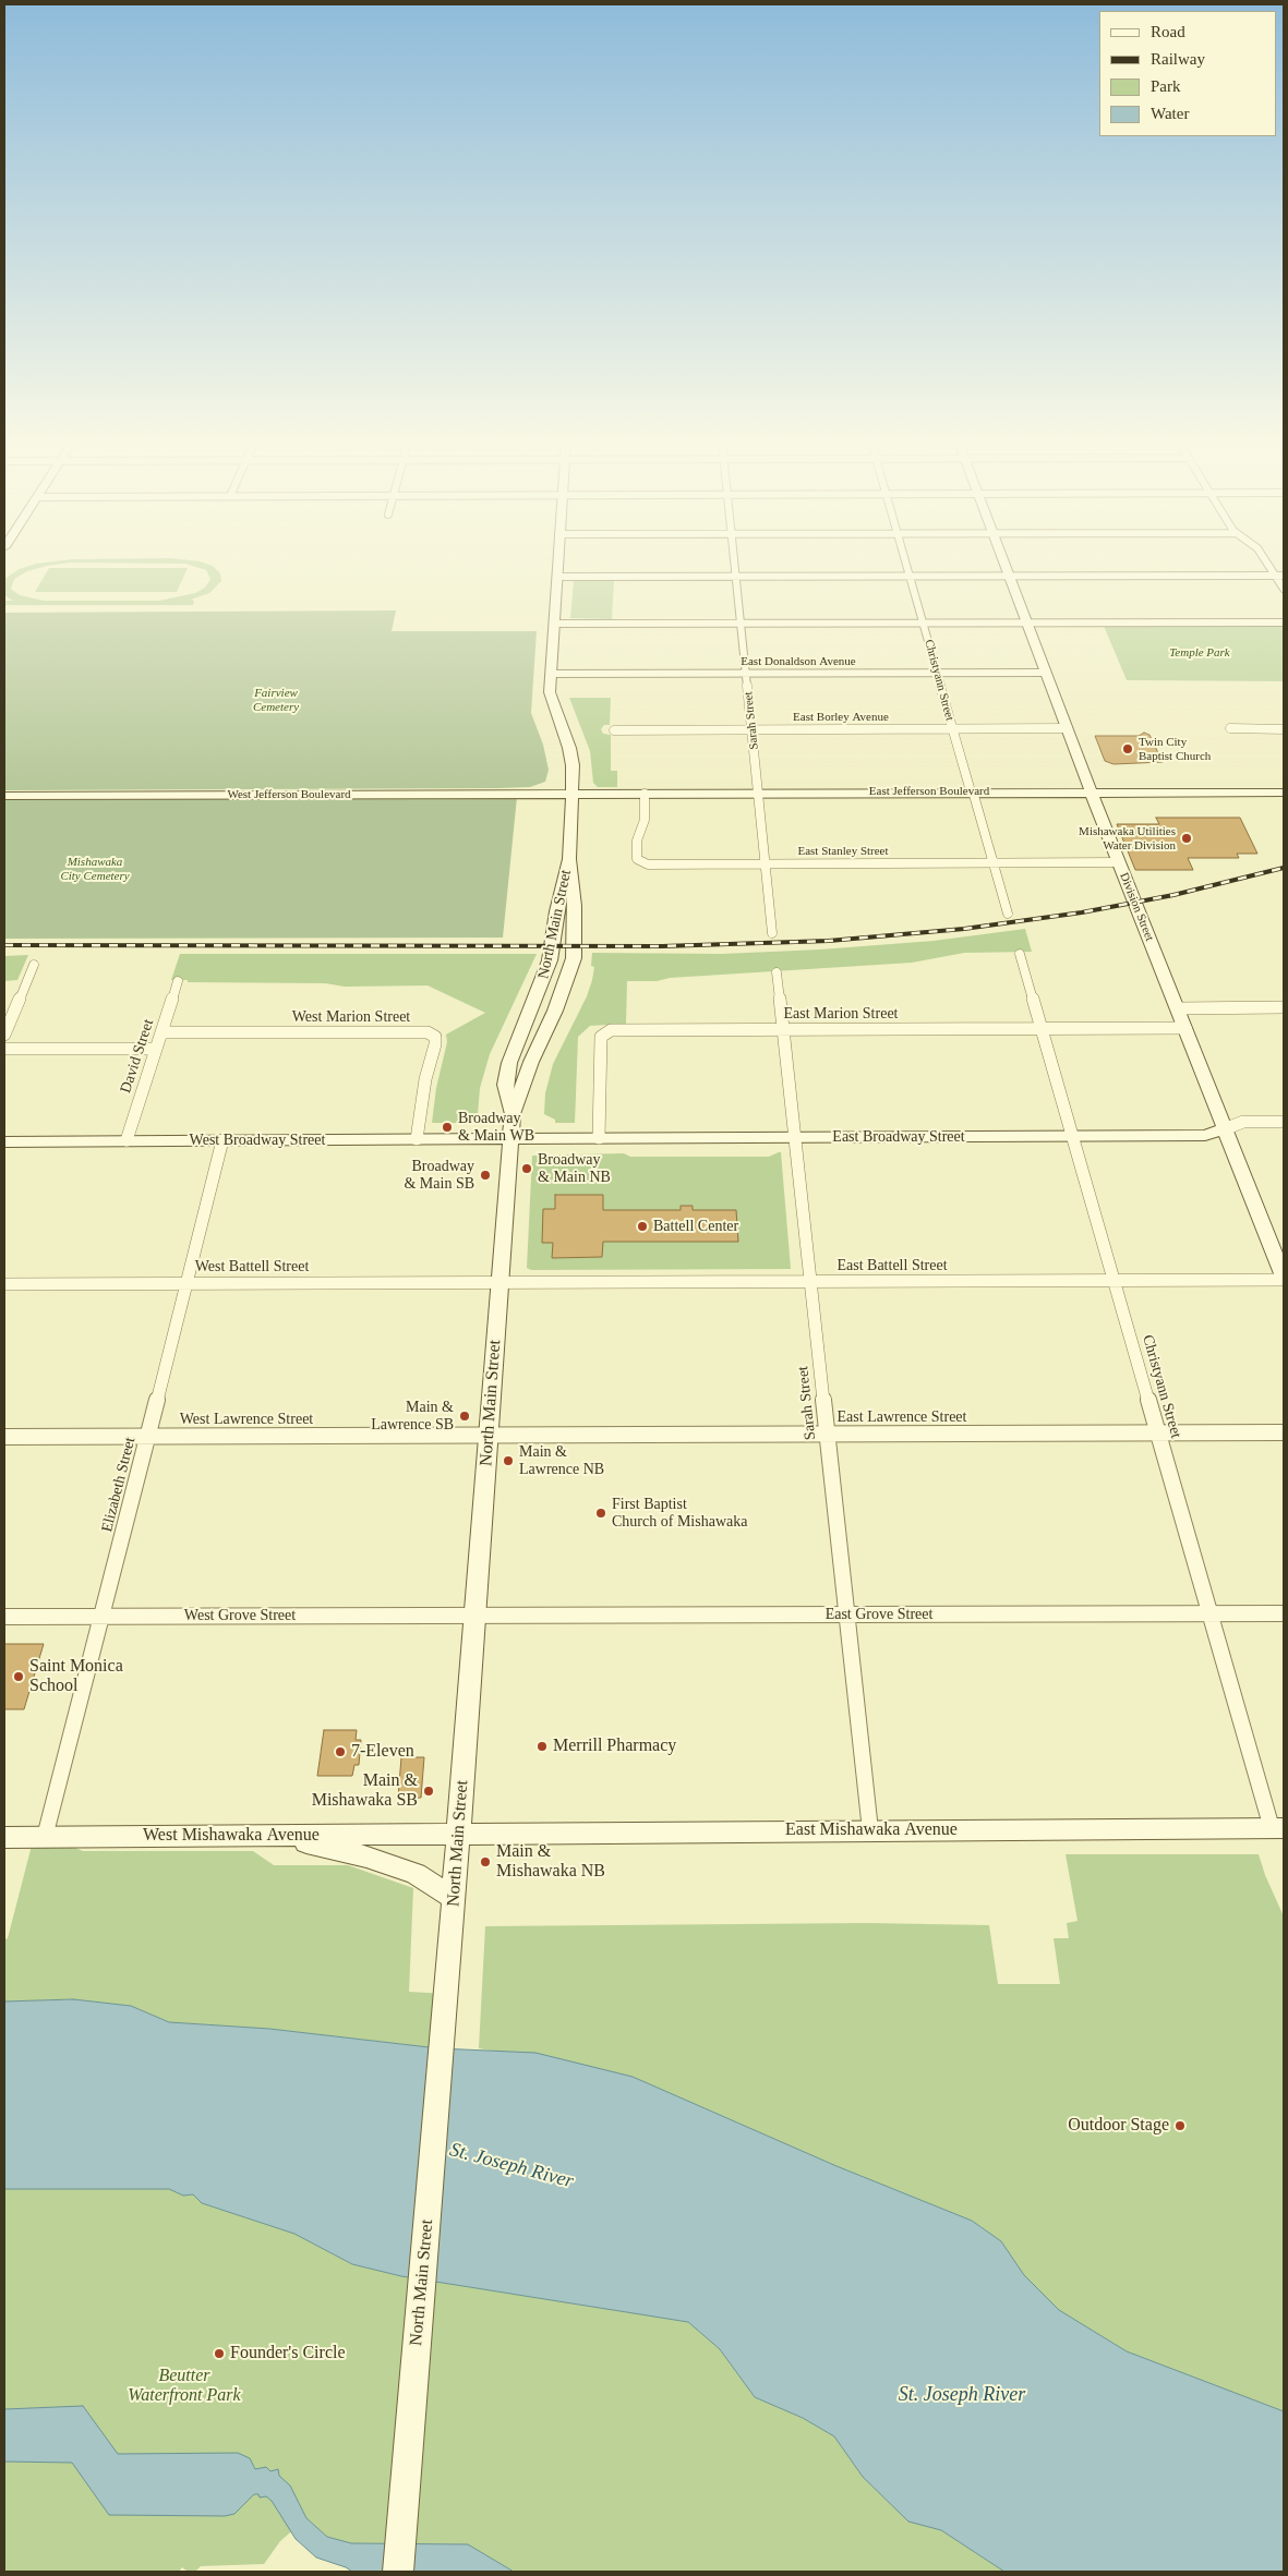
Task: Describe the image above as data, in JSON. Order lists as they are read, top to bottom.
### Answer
{
  "streets": {
    "street": [
      "East Donaldson Avenue",
      "Christyann Street",
      "East Borley Avenue",
      "Sarah Street",
      "East Jefferson Boulevard",
      "West Jefferson Boulevard",
      "East Stanley Street",
      "Division Street",
      "North Main Street",
      "East Marion Street",
      "West Marion Street",
      "David Street",
      "East Broadway Street",
      "West Broadway Street",
      "East Battell Street",
      "West Battell Street",
      "East Lawrence Street",
      "West Lawrence Street",
      "Elizabeth Street",
      "East Grove Street",
      "West Grove Street",
      "East Mishawaka Avenue",
      "West Mishawaka Avenue"
    ]
  },
  "crossings": [
    ["East Donaldson Avenue", "Christyann Street"],
    ["East Donaldson Avenue", "Sarah Street"],
    ["East Donaldson Avenue", "Division Street"],
    ["East Donaldson Avenue", "North Main Street"],
    ["Christyann Street", "East Borley Avenue"],
    ["Christyann Street", "East Jefferson Boulevard"],
    ["Christyann Street", "East Stanley Street"],
    ["Christyann Street", "East Marion Street"],
    ["Christyann Street", "East Broadway Street"],
    ["Christyann Street", "East Battell Street"],
    ["Christyann Street", "East Lawrence Street"],
    ["Christyann Street", "East Grove Street"],
    ["Christyann Street", "East Mishawaka Avenue"],
    ["East Borley Avenue", "Sarah Street"],
    ["East Borley Avenue", "Division Street"],
    ["Sarah Street", "East Jefferson Boulevard"],
    ["Sarah Street", "East Stanley Street"],
    ["Sarah Street", "East Marion Street"],
    ["Sarah Street", "East Broadway Street"],
    ["Sarah Street", "East Battell Street"],
    ["Sarah Street", "East Lawrence Street"],
    ["Sarah Street", "East Grove Street"],
    ["Sarah Street", "East Mishawaka Avenue"],
    ["East Jefferson Boulevard", "West Jefferson Boulevard"],
    ["East Jefferson Boulevard", "East Stanley Street"],
    ["East Jefferson Boulevard", "Division Street"],
    ["East Jefferson Boulevard", "North Main Street"],
    ["West Jefferson Boulevard", "North Main Street"],
    ["East Stanley Street", "Division Street"],
    ["Division Street", "East Marion Street"],
    ["Division Street", "East Broadway Street"],
    ["Division Street", "East Battell Street"],
    ["North Main Street", "East Broadway Street"],
    ["North Main Street", "West Broadway Street"],
    ["North Main Street", "East Battell Street"],
    ["North Main Street", "West Battell Street"],
    ["North Main Street", "East Lawrence Street"],
    ["North Main Street", "West Lawrence Street"],
    ["North Main Street", "East Grove Street"],
    ["North Main Street", "West Grove Street"],
    ["North Main Street", "East Mishawaka Avenue"],
    ["North Main Street", "West Mishawaka Avenue"],
    ["East Marion Street", "East Broadway Street"],
    ["West Marion Street", "David Street"],
    ["West Marion Street", "West Broadway Street"],
    ["David Street", "West Broadway Street"],
    ["East Broadway Street", "West Broadway Street"],
    ["West Broadway Street", "Elizabeth Street"],
    ["East Battell Street", "West Battell Street"],
    ["West Battell Street", "Elizabeth Street"],
    ["East Lawrence Street", "West Lawrence Street"],
    ["West Lawrence Street", "Elizabeth Street"],
    ["Elizabeth Street", "West Grove Street"],
    ["Elizabeth Street", "West Mishawaka Avenue"],
    ["East Grove Street", "West Grove Street"],
    ["East Mishawaka Avenue", "West Mishawaka Avenue"]
  ],
  "water": ["St. Joseph River"],
  "parks": [
    "Temple Park",
    "Fairview Cemetery",
    "Mishawaka City Cemetery",
    "Beutter Waterfront Park"
  ],
  "places": [
    "Twin City Baptist Church",
    "Mishawaka Utilities Water Division",
    "Broadway & Main WB",
    "Broadway & Main NB",
    "Broadway & Main SB",
    "Battell Center",
    "Main & Lawrence SB",
    "Main & Lawrence NB",
    "First Baptist Church of Mishawaka",
    "Saint Monica School",
    "Merrill Pharmacy",
    "7-Eleven",
    "Main & Mishawaka SB",
    "Main & Mishawaka NB",
    "Outdoor Stage",
    "Founder's Circle"
  ],
  "legend": [
    "Road",
    "Railway",
    "Park",
    "Water"
  ]
}
